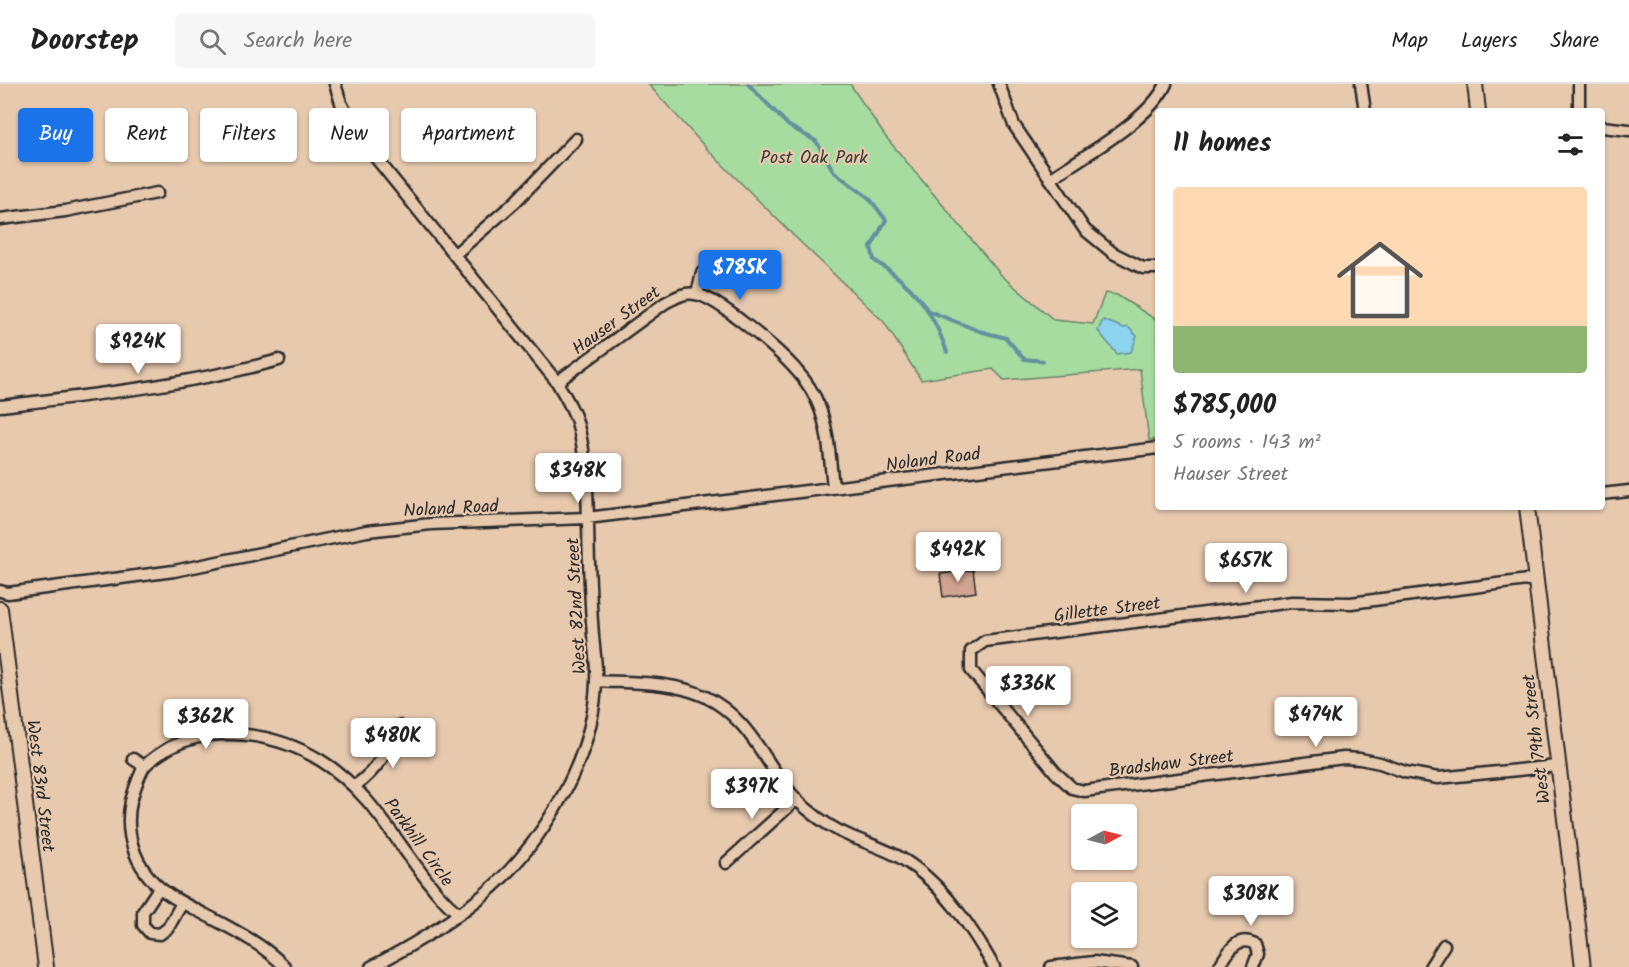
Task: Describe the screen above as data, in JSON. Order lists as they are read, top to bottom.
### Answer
{
  "streets": {
    "street": [
      "Hauser Street",
      "Noland Road",
      "West 82nd Street",
      "Gillette Street",
      "West 79th Street",
      "Bradshaw Street",
      "West 83rd Street",
      "Parkhill Circle"
    ]
  },
  "crossings": [
    ["Hauser Street", "West 82nd Street"],
    ["Noland Road", "West 82nd Street"],
    ["West 82nd Street", "Parkhill Circle"],
    ["Gillette Street", "West 79th Street"],
    ["Gillette Street", "Bradshaw Street"],
    ["West 79th Street", "Bradshaw Street"]
  ],
  "parks": ["Post Oak Park"],
  "north": "right",
  "page": {
    "header": "Doorstep",
    "search": "Search here",
    "nav": ["Map", "Layers", "Share"],
    "chip": [
      "Buy",
      "Rent",
      "Filters",
      "New",
      "Apartment"
    ],
    "heading": "11 homes",
    "list": [
      {
        "name": "$785,000",
        "note": "5 rooms · 143 m² · Hauser Street"
      }
    ],
    "price": [
      "$785K",
      "$924K",
      "$348K",
      "$492K",
      "$657K",
      "$336K",
      "$474K",
      "$362K",
      "$480K",
      "$397K",
      "$308K"
    ]
  }
}
